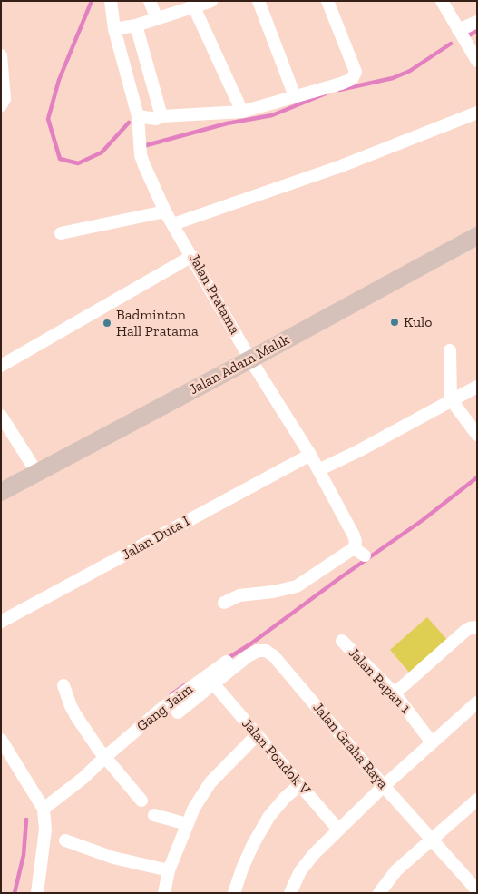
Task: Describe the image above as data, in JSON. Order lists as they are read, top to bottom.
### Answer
{
  "streets": {
    "street": [
      "Jalan Pratama",
      "Jalan Adam Malik",
      "Jalan Duta I",
      "Jalan Papan 1",
      "Gang Jaim",
      "Jalan Graha Raya",
      "Jalan Pondok V"
    ]
  },
  "crossings": [
    ["Jalan Pratama", "Jalan Adam Malik"],
    ["Jalan Pratama", "Jalan Duta I"],
    ["Jalan Graha Raya", "Jalan Pondok V"]
  ],
  "places": ["Kulo", "Badminton Hall Pratama"]
}
